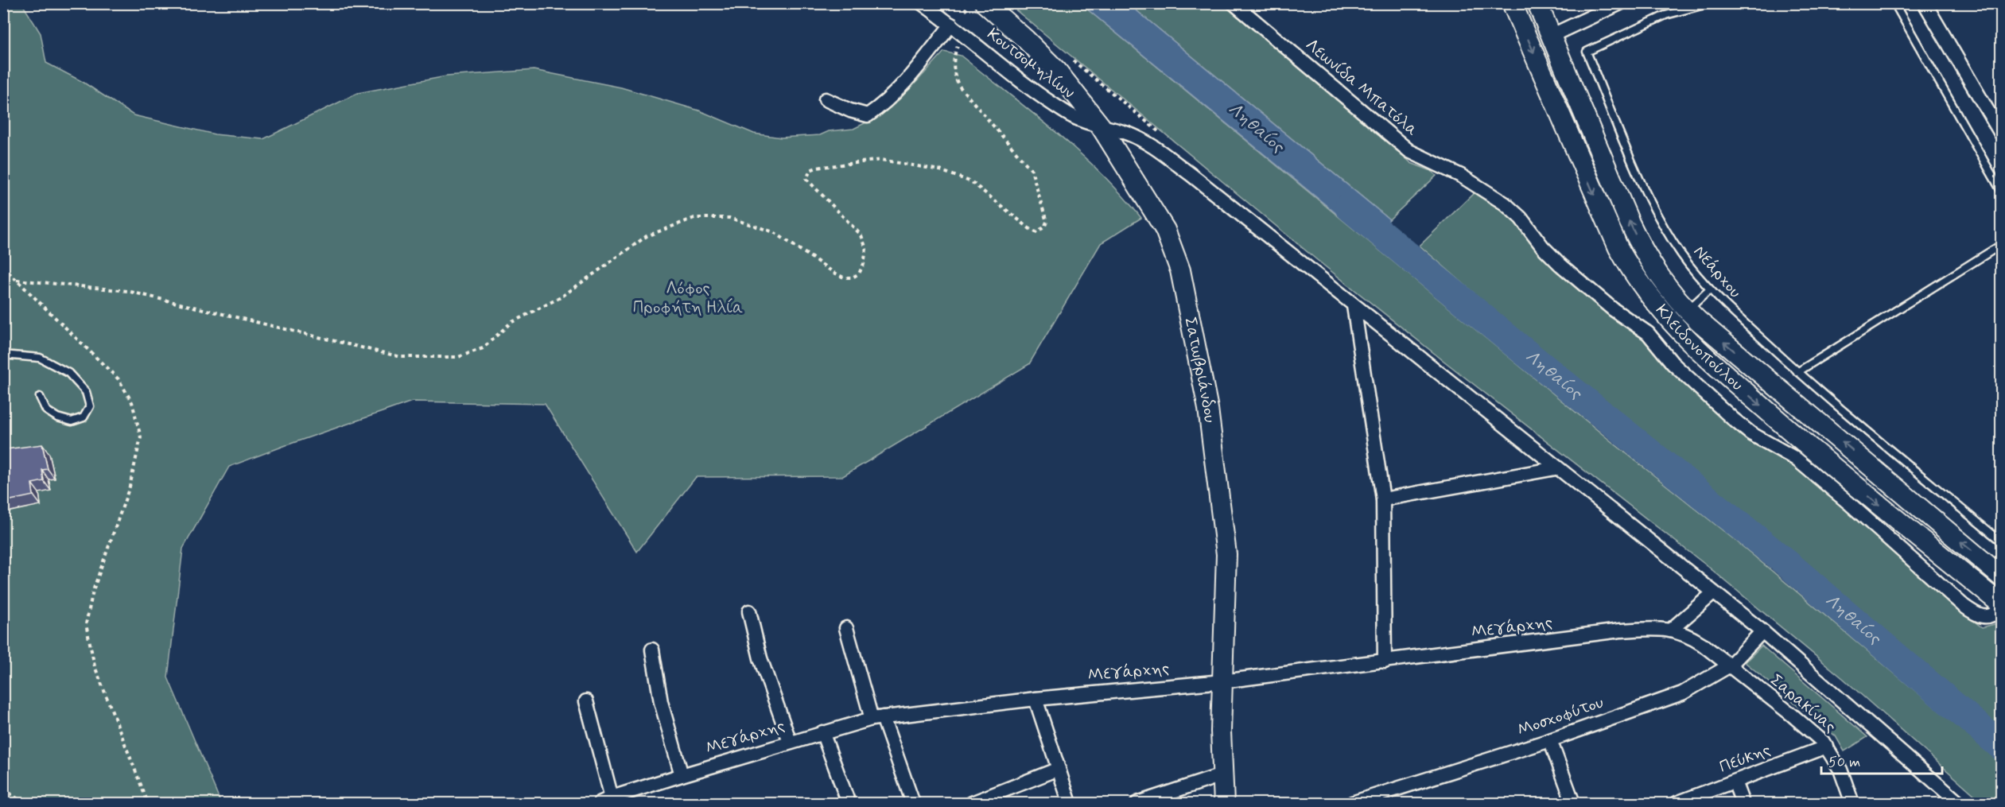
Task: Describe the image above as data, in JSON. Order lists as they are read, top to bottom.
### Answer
{
  "streets": {
    "street": [
      "Κουτσομηλίων",
      "Λεωνίδα Μπατόλα",
      "Κλειδονοπούλου",
      "Σατωβριάνδου",
      "Μεγάρχης",
      "Σαρακίνας",
      "Μοσχοφύτου",
      "Πεύκης"
    ],
    "lane": ["Νεάρχου"]
  },
  "crossings": [
    ["Κουτσομηλίων", "Σατωβριάνδου"],
    ["Κουτσομηλίων", "Μοσχοφύτου"],
    ["Λεωνίδα Μπατόλα", "Κλειδονοπούλου"],
    ["Σατωβριάνδου", "Μεγάρχης"],
    ["Μεγάρχης", "Σαρακίνας"],
    ["Μεγάρχης", "Μοσχοφύτου"],
    ["Σαρακίνας", "Μοσχοφύτου"],
    ["Σαρακίνας", "Πεύκης"]
  ],
  "water": ["Ληθαίος"],
  "parks": ["Λόφος Προφήτη Ηλία"],
  "scale_bar": "50 m"
}
